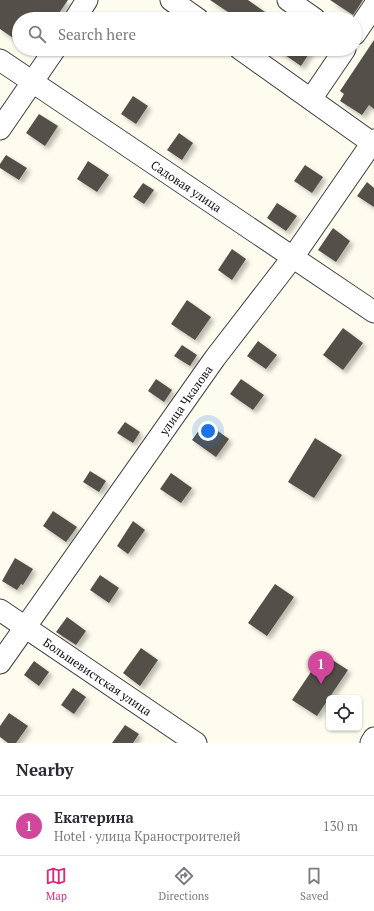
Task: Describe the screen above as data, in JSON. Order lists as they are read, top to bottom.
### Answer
{
  "streets": {
    "street": ["Садовая улица", "улица Чкалова", "Большевистская улица"]
  },
  "crossings": [
    ["Садовая улица", "улица Чкалова"],
    ["улица Чкалова", "Большевистская улица"]
  ],
  "page": {
    "search": "Search here",
    "pins": "1",
    "heading": "Nearby",
    "list": [
      {
        "mark": "1",
        "name": "Екатерина",
        "note": "Hotel · улица Краностроителей",
        "value": "130 m"
      }
    ],
    "nav": ["Map", "Directions", "Saved"]
  }
}
